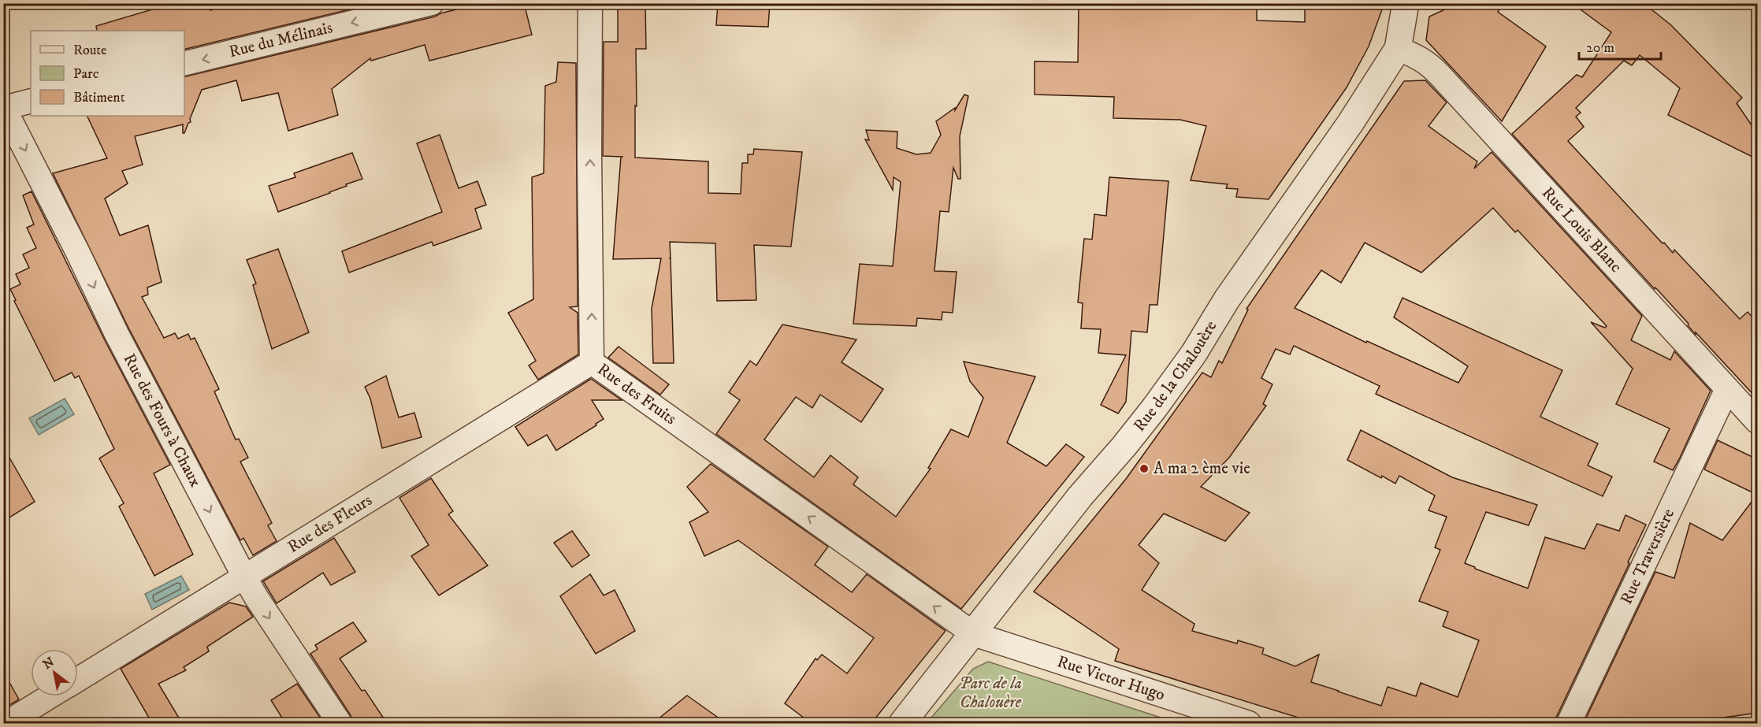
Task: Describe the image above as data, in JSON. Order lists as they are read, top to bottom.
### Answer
{
  "streets": {
    "street": [
      "Rue du Mélinais",
      "Rue Louis Blanc",
      "Rue de la Chalouère",
      "Rue des Fruits",
      "Rue des Fours à Chaux",
      "Rue des Fleurs",
      "Rue Traversière",
      "Rue Victor Hugo"
    ]
  },
  "crossings": [
    ["Rue Louis Blanc", "Rue de la Chalouère"],
    ["Rue Louis Blanc", "Rue Traversière"],
    ["Rue de la Chalouère", "Rue des Fruits"],
    ["Rue de la Chalouère", "Rue Victor Hugo"],
    ["Rue des Fruits", "Rue des Fleurs"],
    ["Rue des Fruits", "Rue Victor Hugo"],
    ["Rue des Fours à Chaux", "Rue des Fleurs"]
  ],
  "one_way": ["Rue du Mélinais", "Rue des Fruits", "Rue des Fours à Chaux"],
  "parks": ["Parc de la Chalouère"],
  "places": ["A ma 2 ème vie"],
  "legend": ["Route", "Parc", "Bâtiment"],
  "scale_bar": "20 m",
  "north": "top left"
}
